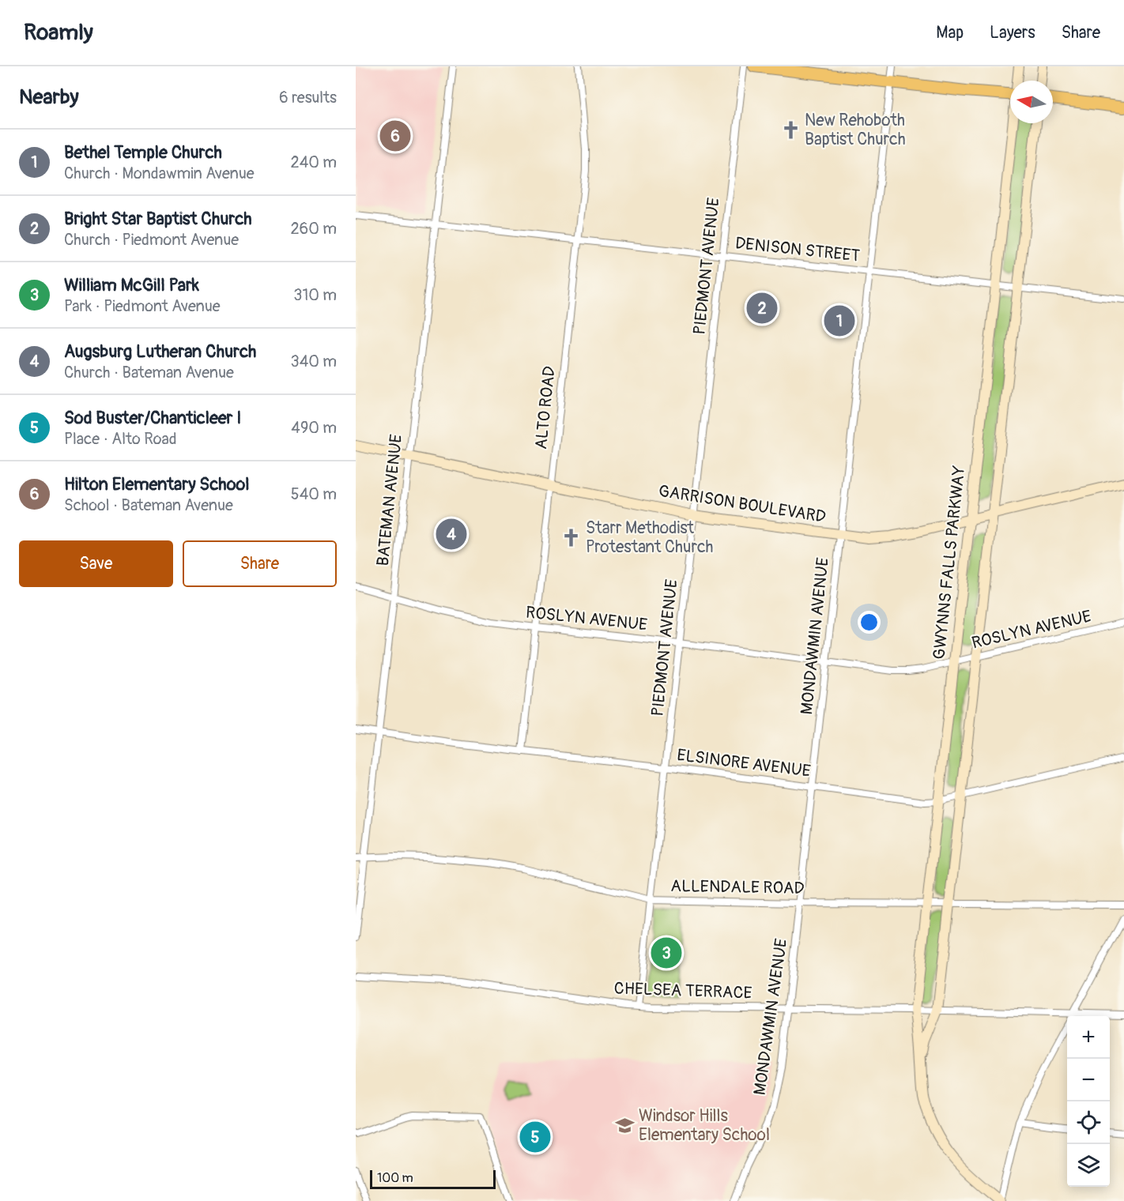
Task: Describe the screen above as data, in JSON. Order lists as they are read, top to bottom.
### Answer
{
  "streets": {
    "main road": ["GARRISON BOULEVARD", "GWYNNS FALLS PARKWAY"],
    "street": [
      "DENISON STREET",
      "PIEDMONT AVENUE",
      "ALTO ROAD",
      "BATEMAN AVENUE",
      "ROSLYN AVENUE",
      "MONDAWMIN AVENUE",
      "ELSINORE AVENUE",
      "ALLENDALE ROAD",
      "CHELSEA TERRACE"
    ]
  },
  "crossings": [
    ["DENISON STREET", "PIEDMONT AVENUE"],
    ["DENISON STREET", "ALTO ROAD"],
    ["DENISON STREET", "BATEMAN AVENUE"],
    ["DENISON STREET", "GWYNNS FALLS PARKWAY"],
    ["DENISON STREET", "MONDAWMIN AVENUE"],
    ["PIEDMONT AVENUE", "GARRISON BOULEVARD"],
    ["PIEDMONT AVENUE", "ROSLYN AVENUE"],
    ["PIEDMONT AVENUE", "ELSINORE AVENUE"],
    ["PIEDMONT AVENUE", "ALLENDALE ROAD"],
    ["PIEDMONT AVENUE", "CHELSEA TERRACE"],
    ["ALTO ROAD", "GARRISON BOULEVARD"],
    ["ALTO ROAD", "ROSLYN AVENUE"],
    ["ALTO ROAD", "ELSINORE AVENUE"],
    ["BATEMAN AVENUE", "GARRISON BOULEVARD"],
    ["BATEMAN AVENUE", "ROSLYN AVENUE"],
    ["BATEMAN AVENUE", "ELSINORE AVENUE"],
    ["BATEMAN AVENUE", "ALLENDALE ROAD"],
    ["GARRISON BOULEVARD", "GWYNNS FALLS PARKWAY"],
    ["GARRISON BOULEVARD", "MONDAWMIN AVENUE"],
    ["GWYNNS FALLS PARKWAY", "ROSLYN AVENUE"],
    ["GWYNNS FALLS PARKWAY", "ELSINORE AVENUE"],
    ["GWYNNS FALLS PARKWAY", "ALLENDALE ROAD"],
    ["GWYNNS FALLS PARKWAY", "CHELSEA TERRACE"],
    ["ROSLYN AVENUE", "MONDAWMIN AVENUE"],
    ["MONDAWMIN AVENUE", "ELSINORE AVENUE"],
    ["MONDAWMIN AVENUE", "ALLENDALE ROAD"],
    ["MONDAWMIN AVENUE", "CHELSEA TERRACE"]
  ],
  "places": {
    "church": ["New Rehoboth Baptist Church", "Starr Methodist Protestant Church"],
    "school or university": ["Windsor Hills Elementary School"]
  },
  "scale_bar": "100 m",
  "north": "left",
  "page": {
    "header": "Roamly",
    "nav": ["Map", "Layers", "Share"],
    "heading": ["Nearby", "6 results"],
    "pins": [
      "6",
      "2",
      "1",
      "4",
      "3",
      "5"
    ],
    "list": [
      {
        "mark": "1",
        "name": "Bethel Temple Church",
        "note": "Church · Mondawmin Avenue",
        "value": "240 m"
      },
      {
        "mark": "2",
        "name": "Bright Star Baptist Church",
        "note": "Church · Piedmont Avenue",
        "value": "260 m"
      },
      {
        "mark": "3",
        "name": "William McGill Park",
        "note": "Park · Piedmont Avenue",
        "value": "310 m"
      },
      {
        "mark": "4",
        "name": "Augsburg Lutheran Church",
        "note": "Church · Bateman Avenue",
        "value": "340 m"
      },
      {
        "mark": "5",
        "name": "Sod Buster/Chanticleer I",
        "note": "Place · Alto Road",
        "value": "490 m"
      },
      {
        "mark": "6",
        "name": "Hilton Elementary School",
        "note": "School · Bateman Avenue",
        "value": "540 m"
      }
    ],
    "buttons": ["Save", "Share"],
    "map_buttons": ["+", "−"],
    "scale": "100 m"
  }
}
